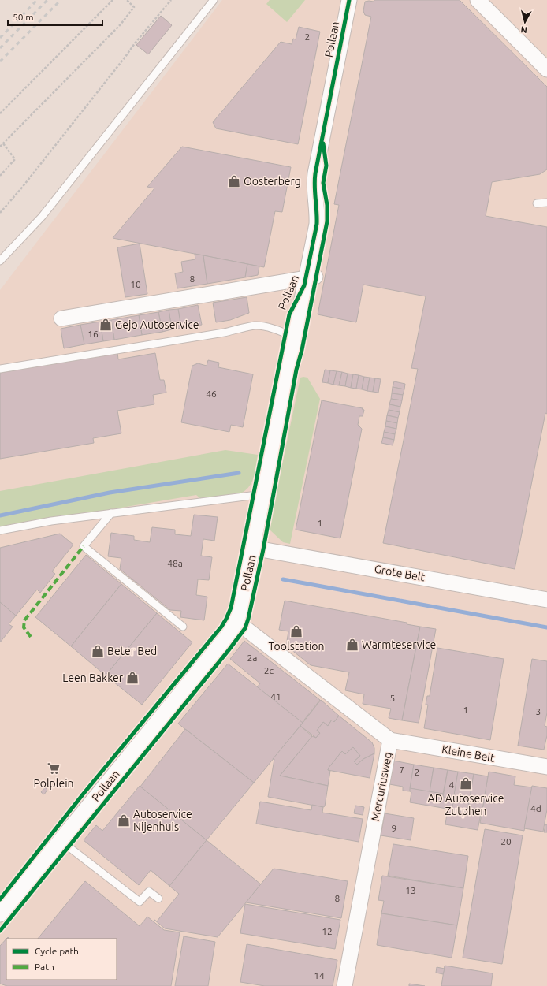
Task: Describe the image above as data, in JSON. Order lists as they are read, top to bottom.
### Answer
{
  "streets": {
    "street": [
      "Pollaan",
      "Grote Belt",
      "Kleine Belt",
      "Mercuriusweg"
    ]
  },
  "crossings": [
    ["Pollaan", "Grote Belt"],
    ["Pollaan", "Mercuriusweg"],
    ["Kleine Belt", "Mercuriusweg"]
  ],
  "places": {
    "shop": [
      "Oosterberg",
      "Gejo Autoservice",
      "Toolstation",
      "Warmteservice",
      "Beter Bed",
      "Leen Bakker",
      "AD Autoservice Zutphen",
      "Autoservice Nijenhuis"
    ],
    "supermarket": ["Polplein"]
  },
  "house_numbers": [
    "2",
    "8",
    "10",
    "16",
    "46",
    "1",
    "48a",
    "2a",
    "2c",
    "41",
    "5",
    "1",
    "3",
    "7",
    "2",
    "4",
    "4d",
    "9",
    "20",
    "13",
    "8",
    "12",
    "14"
  ],
  "legend": ["Cycle path", "Path"],
  "scale_bar": "50 m",
  "north": "bottom"
}
